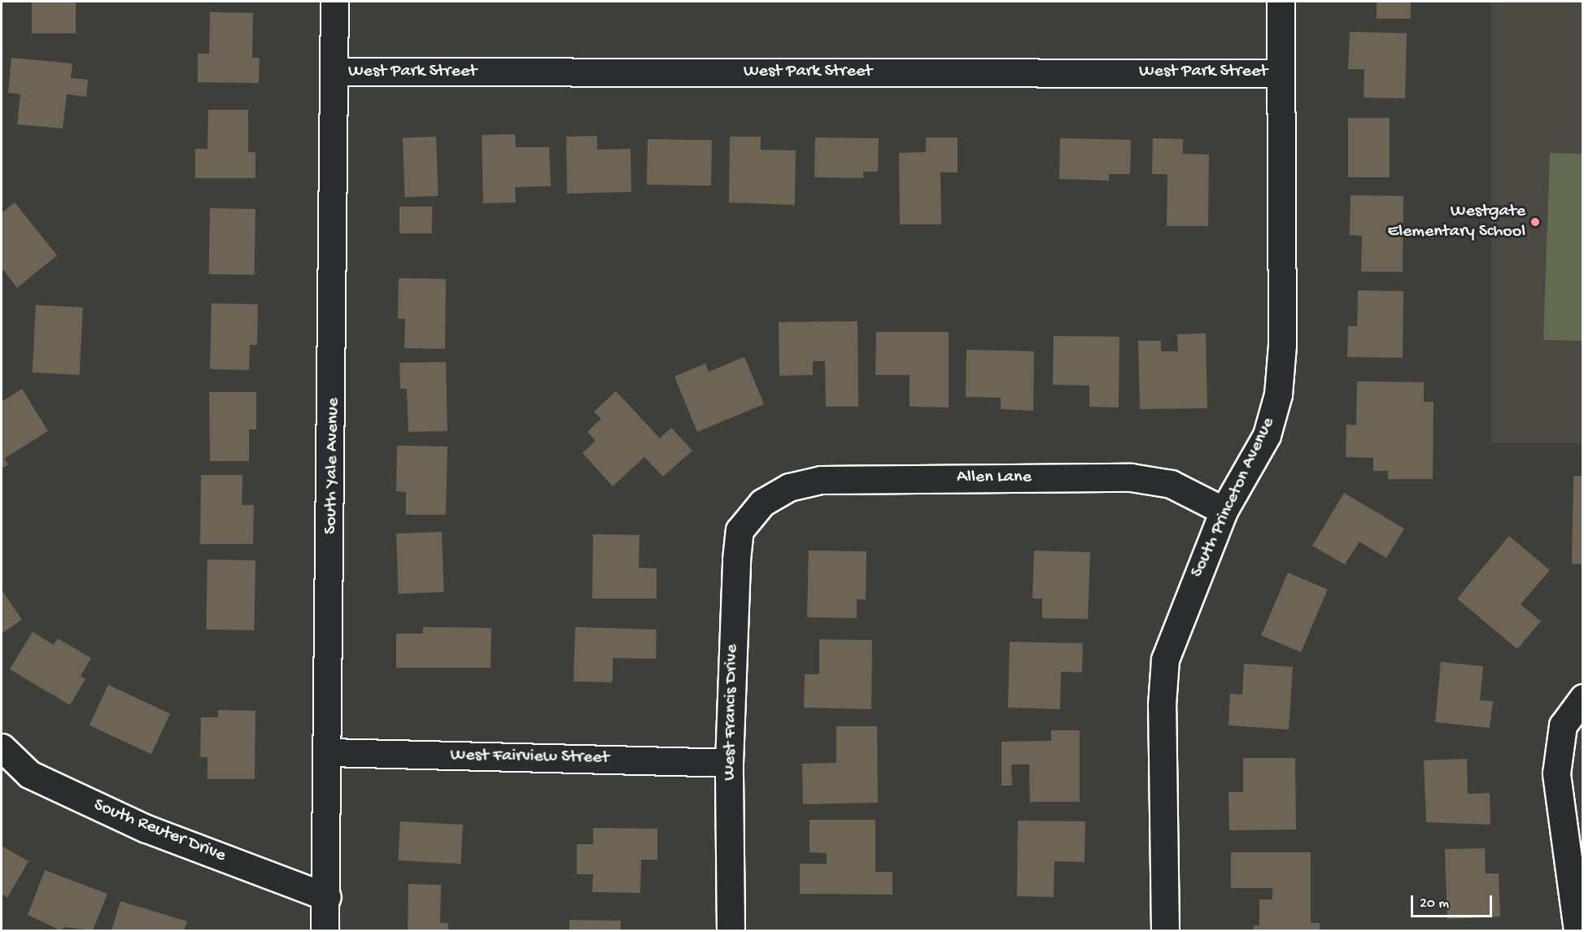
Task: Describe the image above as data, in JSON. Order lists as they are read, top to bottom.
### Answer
{
  "streets": {
    "street": [
      "West Park Street",
      "South Yale Avenue",
      "Allen Lane",
      "South Princeton Avenue",
      "West Francis Drive",
      "West Fairview Street",
      "South Reuter Drive"
    ]
  },
  "crossings": [
    ["West Park Street", "South Yale Avenue"],
    ["West Park Street", "South Princeton Avenue"],
    ["South Yale Avenue", "West Fairview Street"],
    ["South Yale Avenue", "South Reuter Drive"],
    ["Allen Lane", "South Princeton Avenue"],
    ["Allen Lane", "West Francis Drive"],
    ["West Francis Drive", "West Fairview Street"]
  ],
  "places": ["Westgate Elementary School"],
  "scale_bar": "20 m"
}
